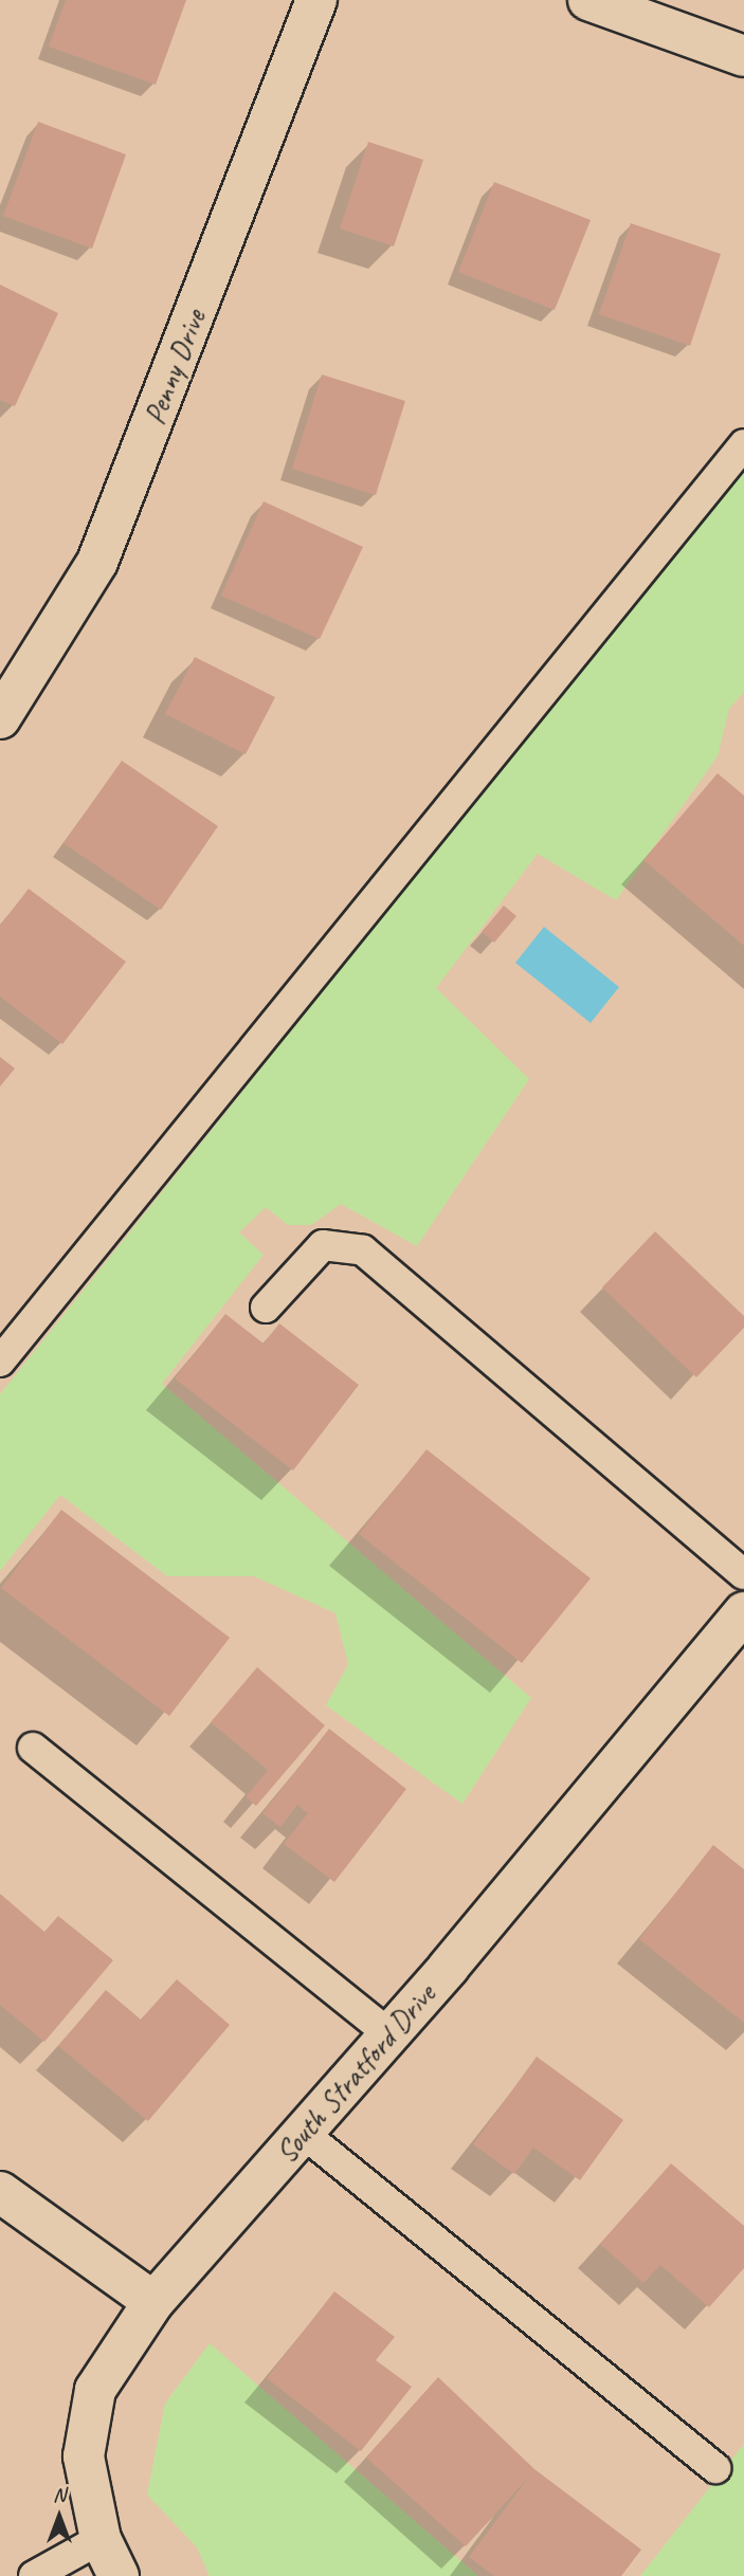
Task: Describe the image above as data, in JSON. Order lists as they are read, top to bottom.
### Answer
{
  "streets": {
    "street": ["Penny Drive", "South Stratford Drive"]
  },
  "north": "top"
}
